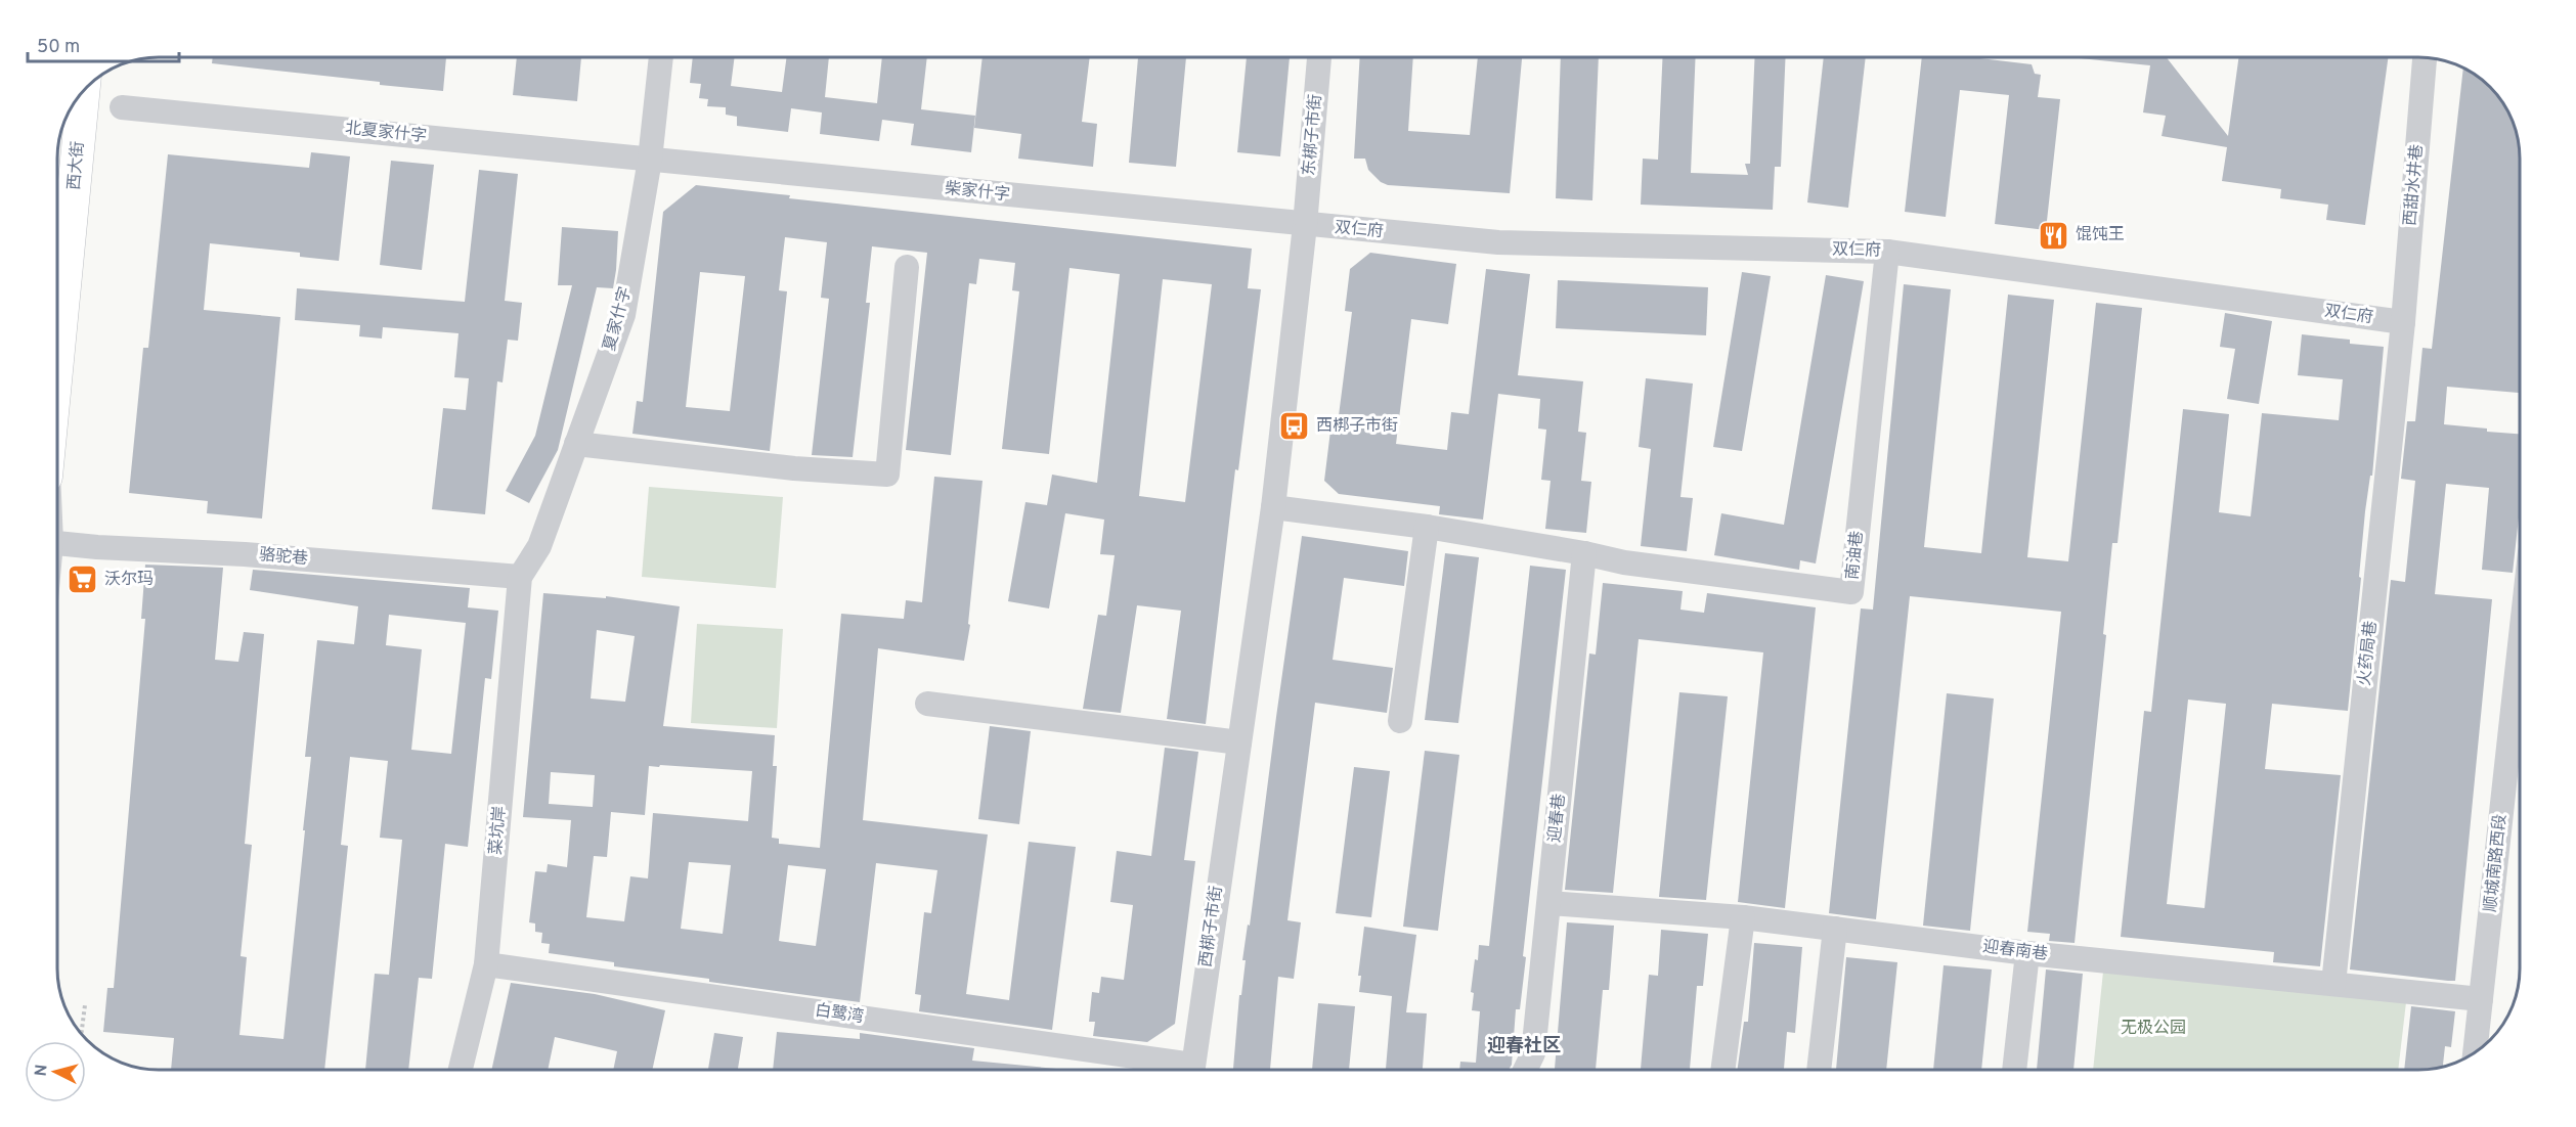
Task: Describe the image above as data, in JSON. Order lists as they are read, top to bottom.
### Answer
{
  "streets": {
    "main road": ["西大街"],
    "street": [
      "北夏家什字",
      "东梆子市街",
      "西甜水井巷",
      "柴家什字",
      "双仁府",
      "夏家什字",
      "南油巷",
      "骆驼巷",
      "火药局巷",
      "迎春巷",
      "菜坑岸",
      "顺城南路西段",
      "西梆子市街",
      "迎春南巷",
      "白鹭湾"
    ]
  },
  "crossings": [
    ["北夏家什字", "柴家什字"],
    ["北夏家什字", "夏家什字"],
    ["东梆子市街", "柴家什字"],
    ["东梆子市街", "双仁府"],
    ["东梆子市街", "西梆子市街"],
    ["西甜水井巷", "双仁府"],
    ["西甜水井巷", "火药局巷"],
    ["柴家什字", "双仁府"],
    ["柴家什字", "夏家什字"],
    ["柴家什字", "西梆子市街"],
    ["双仁府", "南油巷"],
    ["双仁府", "火药局巷"],
    ["双仁府", "西梆子市街"],
    ["夏家什字", "骆驼巷"],
    ["夏家什字", "菜坑岸"],
    ["南油巷", "迎春巷"],
    ["骆驼巷", "菜坑岸"],
    ["火药局巷", "迎春南巷"],
    ["迎春巷", "迎春南巷"],
    ["菜坑岸", "白鹭湾"],
    ["顺城南路西段", "迎春南巷"]
  ],
  "districts": ["迎春社区"],
  "parks": ["无极公园"],
  "places": {
    "restaurant": ["馄饨王"],
    "bus stop": ["西梆子市街"],
    "supermarket": ["沃尔玛"]
  },
  "scale_bar": "50 m",
  "north": "left"
}
